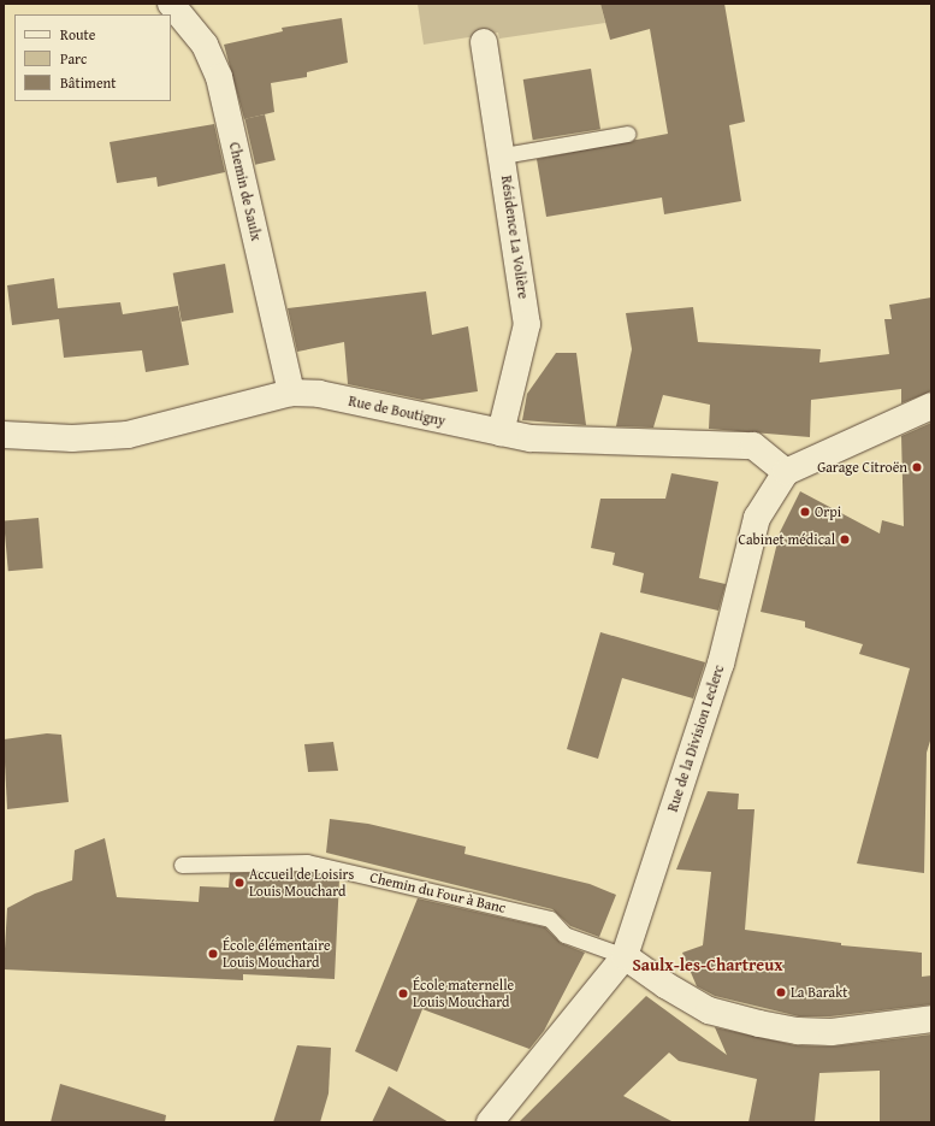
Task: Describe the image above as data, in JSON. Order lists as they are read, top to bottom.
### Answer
{
  "streets": {
    "street": [
      "Chemin de Saulx",
      "Résidence La Volière",
      "Rue de Boutigny",
      "Rue de la Division Leclerc"
    ],
    "lane": ["Chemin du Four à Banc"]
  },
  "crossings": [
    ["Chemin de Saulx", "Rue de Boutigny"],
    ["Résidence La Volière", "Rue de Boutigny"],
    ["Rue de Boutigny", "Rue de la Division Leclerc"],
    ["Rue de la Division Leclerc", "Chemin du Four à Banc"]
  ],
  "districts": ["Saulx-les-Chartreux"],
  "places": [
    "Garage Citroën",
    "Orpi",
    "Cabinet médical",
    "Accueil de Loisirs Louis Mouchard",
    "École élémentaire Louis Mouchard",
    "La Barakt",
    "École maternelle Louis Mouchard"
  ],
  "legend": ["Route", "Parc", "Bâtiment"]
}
